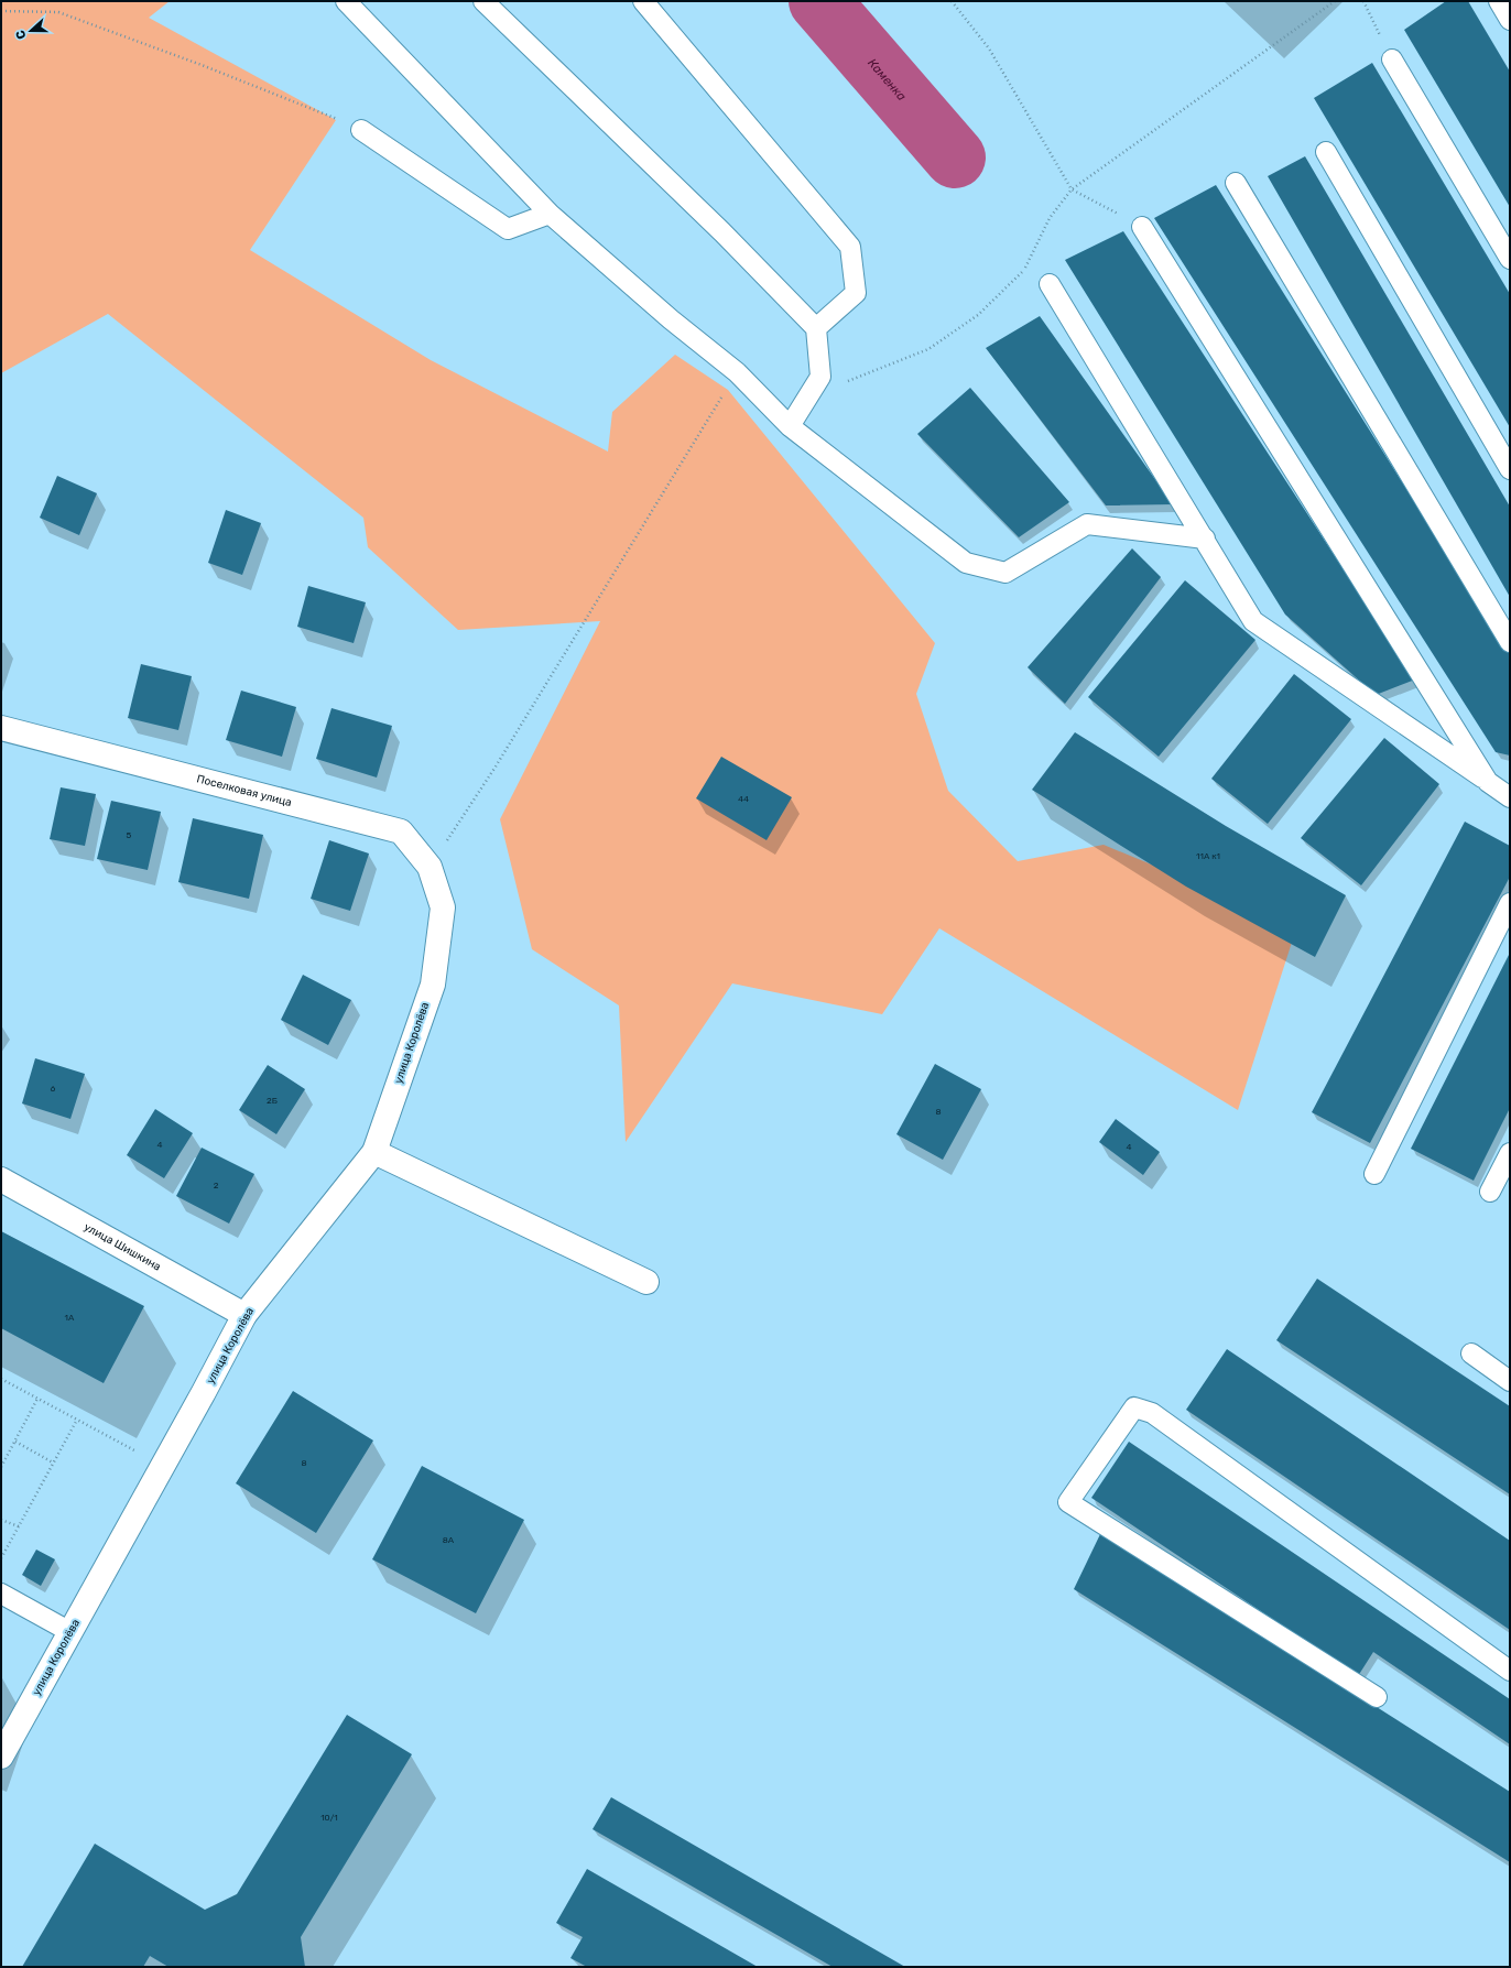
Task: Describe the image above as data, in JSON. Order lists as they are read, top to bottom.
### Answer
{
  "streets": {
    "street": ["Поселковая улица", "улица Королёва", "улица Шишкина"]
  },
  "crossings": [
    ["Поселковая улица", "улица Королёва"],
    ["улица Королёва", "улица Шишкина"]
  ],
  "water": ["Каменка"],
  "house_numbers": [
    "44",
    "5",
    "11А к1",
    "6",
    "2Б",
    "8",
    "4",
    "4",
    "2",
    "1А",
    "8",
    "8А",
    "10/1"
  ],
  "north": "left"
}
